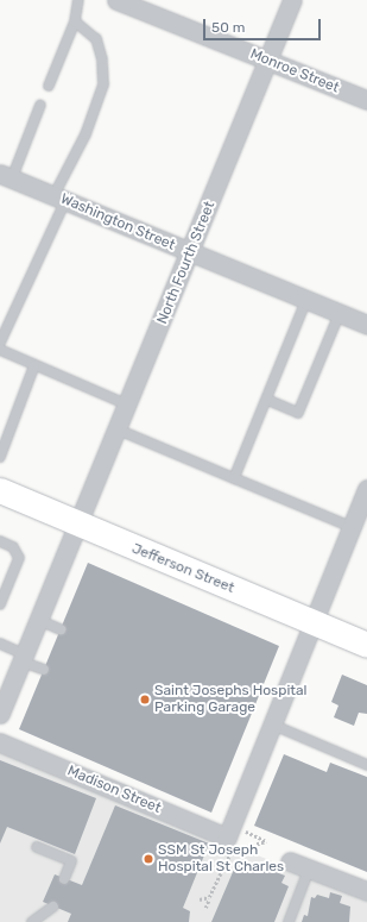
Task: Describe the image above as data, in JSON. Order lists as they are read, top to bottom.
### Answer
{
  "streets": {
    "street": [
      "Monroe Street",
      "Washington Street",
      "North Fourth Street",
      "Jefferson Street",
      "Madison Street"
    ]
  },
  "crossings": [
    ["Monroe Street", "North Fourth Street"],
    ["Washington Street", "North Fourth Street"],
    ["North Fourth Street", "Jefferson Street"]
  ],
  "places": ["Saint Josephs Hospital Parking Garage", "SSM St Joseph Hospital St Charles"],
  "scale_bar": "50 m"
}
